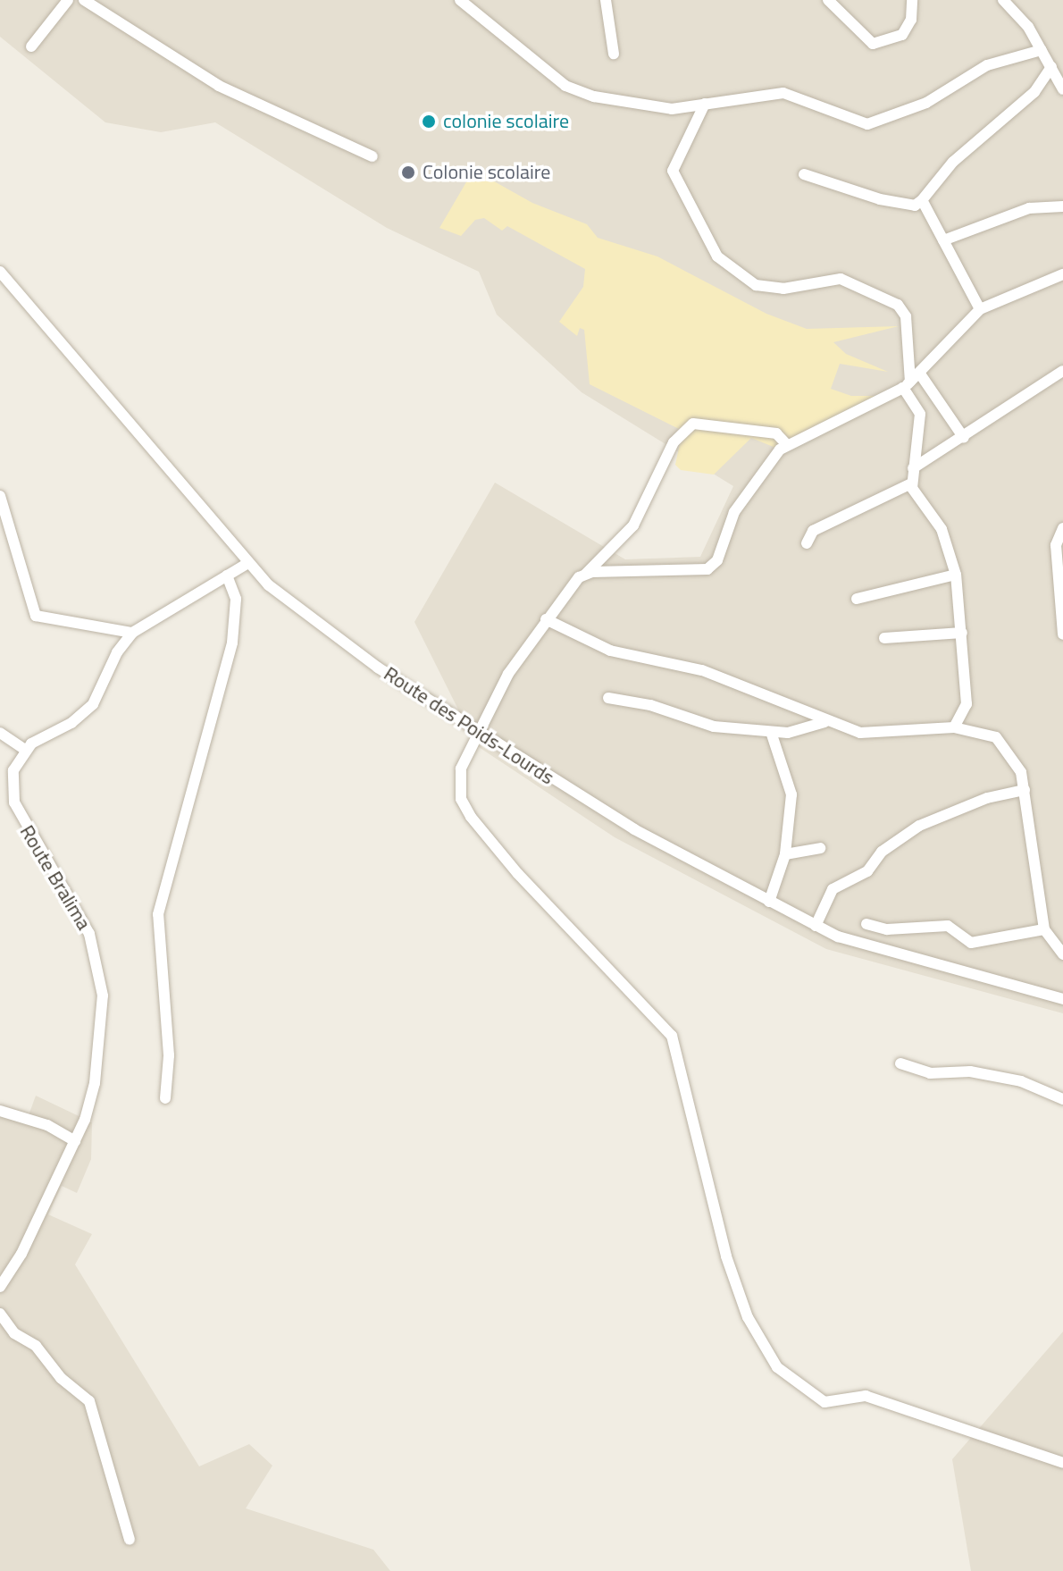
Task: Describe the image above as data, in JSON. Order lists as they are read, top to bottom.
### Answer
{
  "streets": {
    "street": ["Route des Poids-Lourds", "Route Bralima"]
  },
  "places": ["colonie scolaire", "Colonie scolaire"]
}
